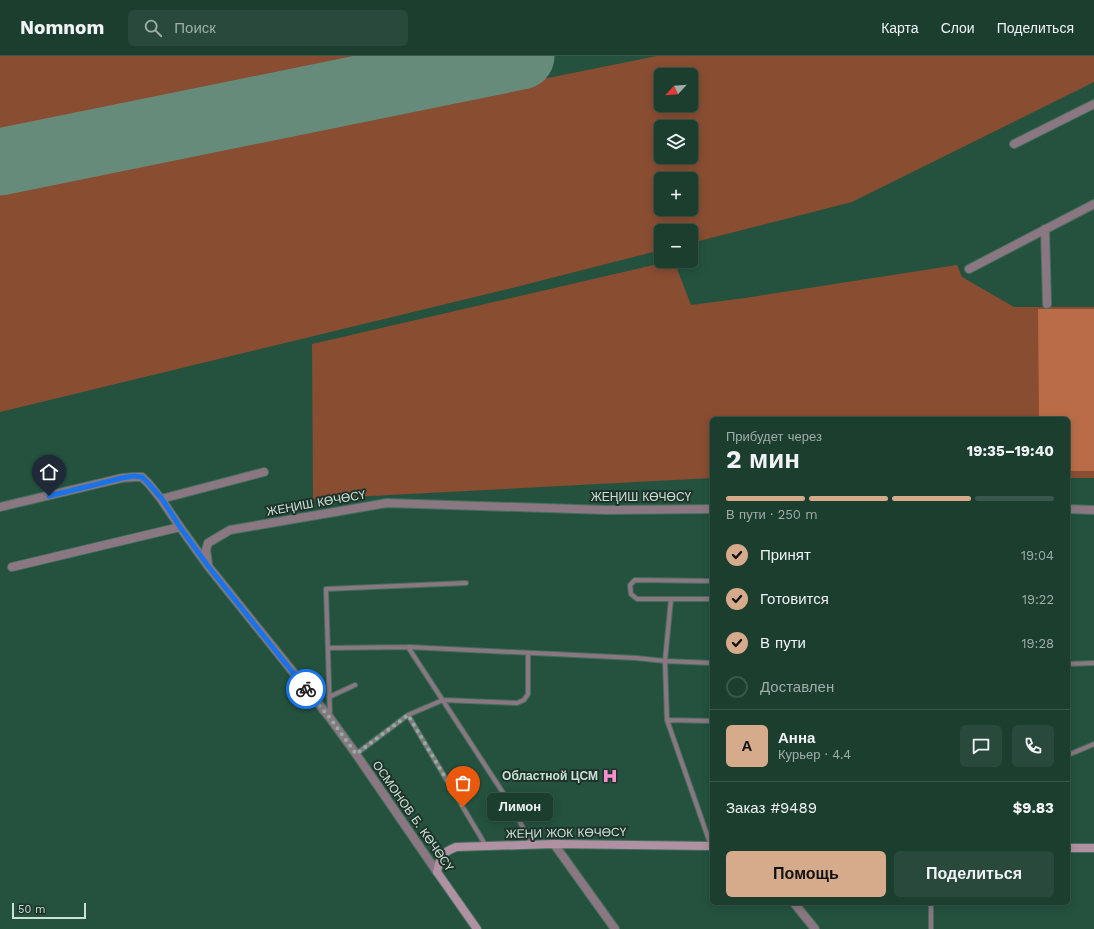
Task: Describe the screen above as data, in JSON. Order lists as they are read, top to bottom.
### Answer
{
  "streets": {
    "main road": ["ОСМОНОВ Б. КӨЧӨСҮ", "ЖЕҢИ ЖОК КӨЧӨСҮ"],
    "street": ["ЖЕҢИШ КӨЧӨСҮ"]
  },
  "crossings": [
    ["ЖЕҢИШ КӨЧӨСҮ", "ОСМОНОВ Б. КӨЧӨСҮ"],
    ["ОСМОНОВ Б. КӨЧӨСҮ", "ЖЕҢИ ЖОК КӨЧӨСҮ"]
  ],
  "places": {
    "hospital": ["Областной ЦСМ"],
    "other": ["Лимон"]
  },
  "scale_bar": "50 m",
  "north": "bottom left",
  "page": {
    "header": "Nomnom",
    "search": "Поиск",
    "nav": ["Карта", "Слои", "Поделиться"],
    "map_buttons": ["+", "−"],
    "heading": ["2 мин", "Прибудет через", "19:35–19:40"],
    "panel": [
      "Анна",
      "Курьер · 4.4",
      "Заказ #9489",
      "$9.83"
    ],
    "bar": "В пути · 250 m",
    "list": [
      ["Принят", "19:04"],
      ["Готовится", "19:22"],
      ["В пути", "19:28"],
      "Доставлен"
    ],
    "round": "А",
    "bubble": "Лимон",
    "buttons": ["Помощь", "Поделиться"],
    "scale": "50 m"
  }
}
